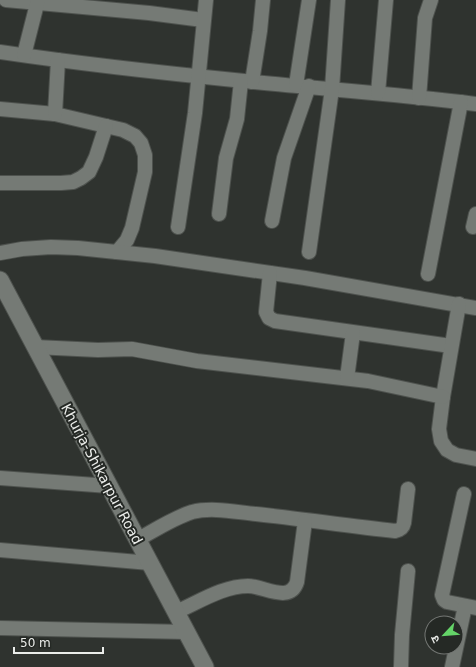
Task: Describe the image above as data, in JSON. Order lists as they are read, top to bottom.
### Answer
{
  "streets": {
    "street": ["Khurja-Shikarpur Road"]
  },
  "scale_bar": "50 m",
  "north": "bottom left"
}
